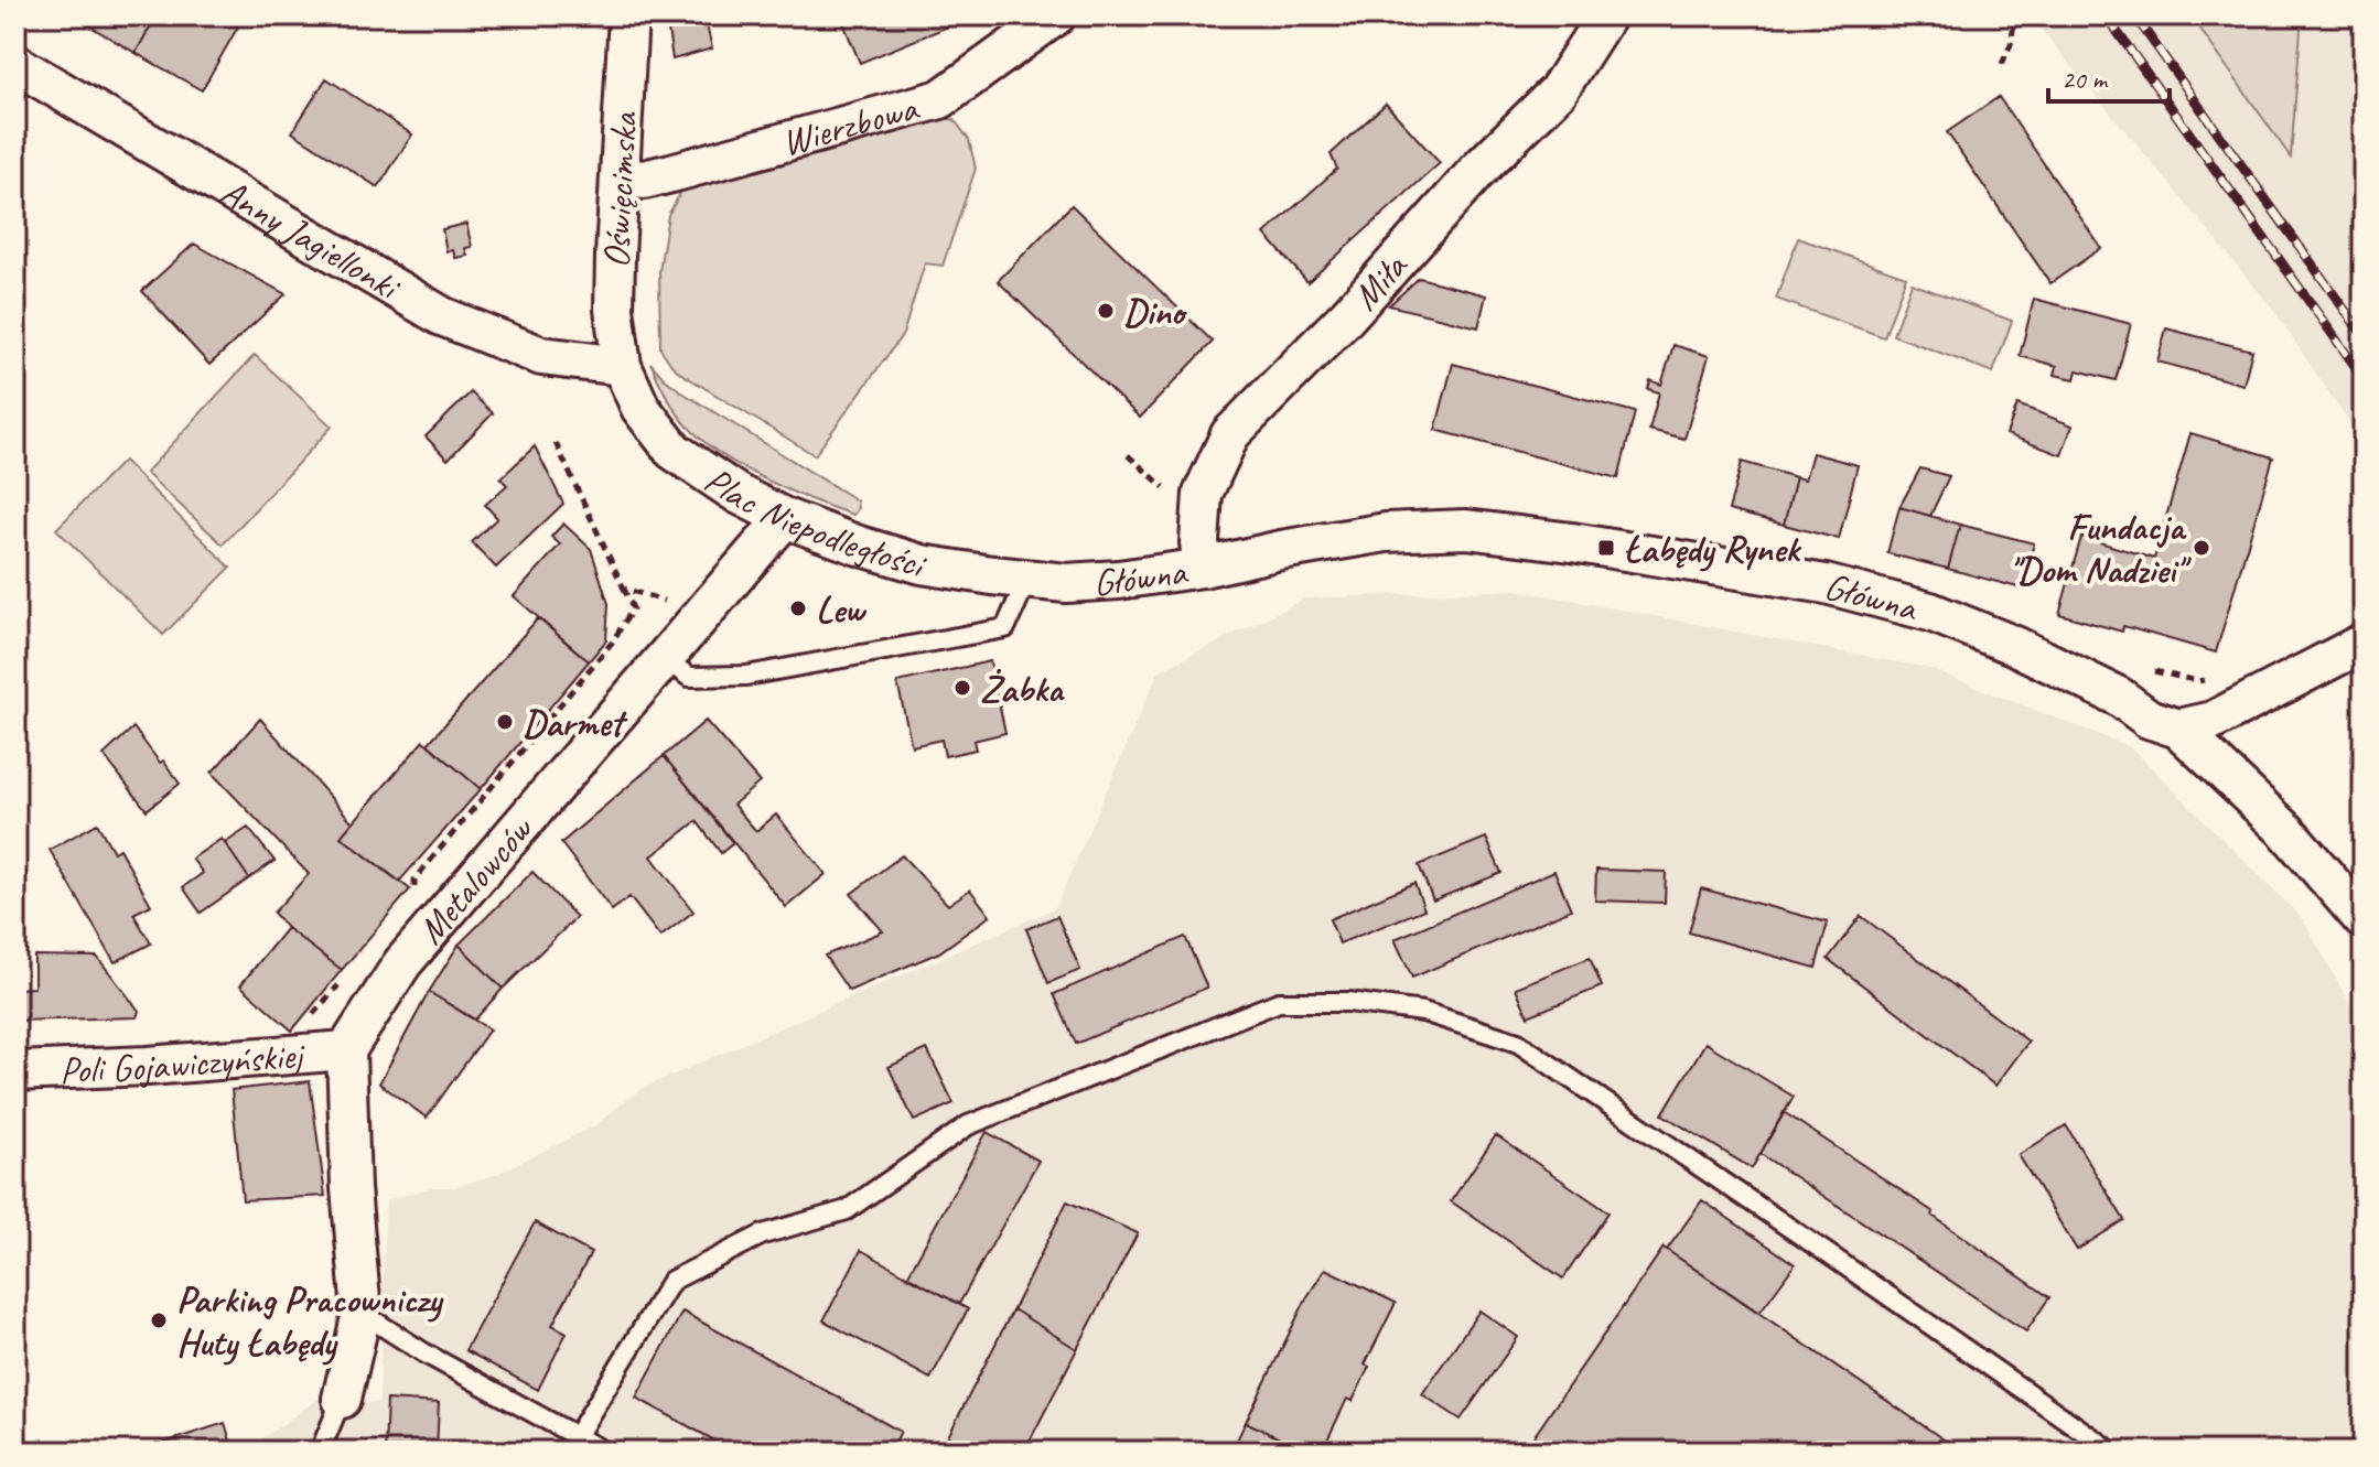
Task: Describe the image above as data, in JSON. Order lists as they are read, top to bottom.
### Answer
{
  "streets": {
    "street": [
      "Wierzbowa",
      "Oświęcimska",
      "Anny Jagiellonki",
      "Miła",
      "Plac Niepodległości",
      "Główna",
      "Metalowców",
      "Poli Gojawiczyńskiej"
    ]
  },
  "crossings": [
    ["Wierzbowa", "Oświęcimska"],
    ["Oświęcimska", "Anny Jagiellonki"],
    ["Oświęcimska", "Plac Niepodległości"],
    ["Anny Jagiellonki", "Plac Niepodległości"],
    ["Miła", "Główna"],
    ["Plac Niepodległości", "Główna"],
    ["Plac Niepodległości", "Metalowców"],
    ["Metalowców", "Poli Gojawiczyńskiej"]
  ],
  "places": {
    "other": [
      "Dino",
      "Fundacja \"Dom Nadziei\"",
      "Lew",
      "Żabka",
      "Darmet",
      "Parking Pracowniczy Huty Łabędy"
    ],
    "transit": ["Łabędy Rynek"]
  },
  "scale_bar": "20 m"
}
